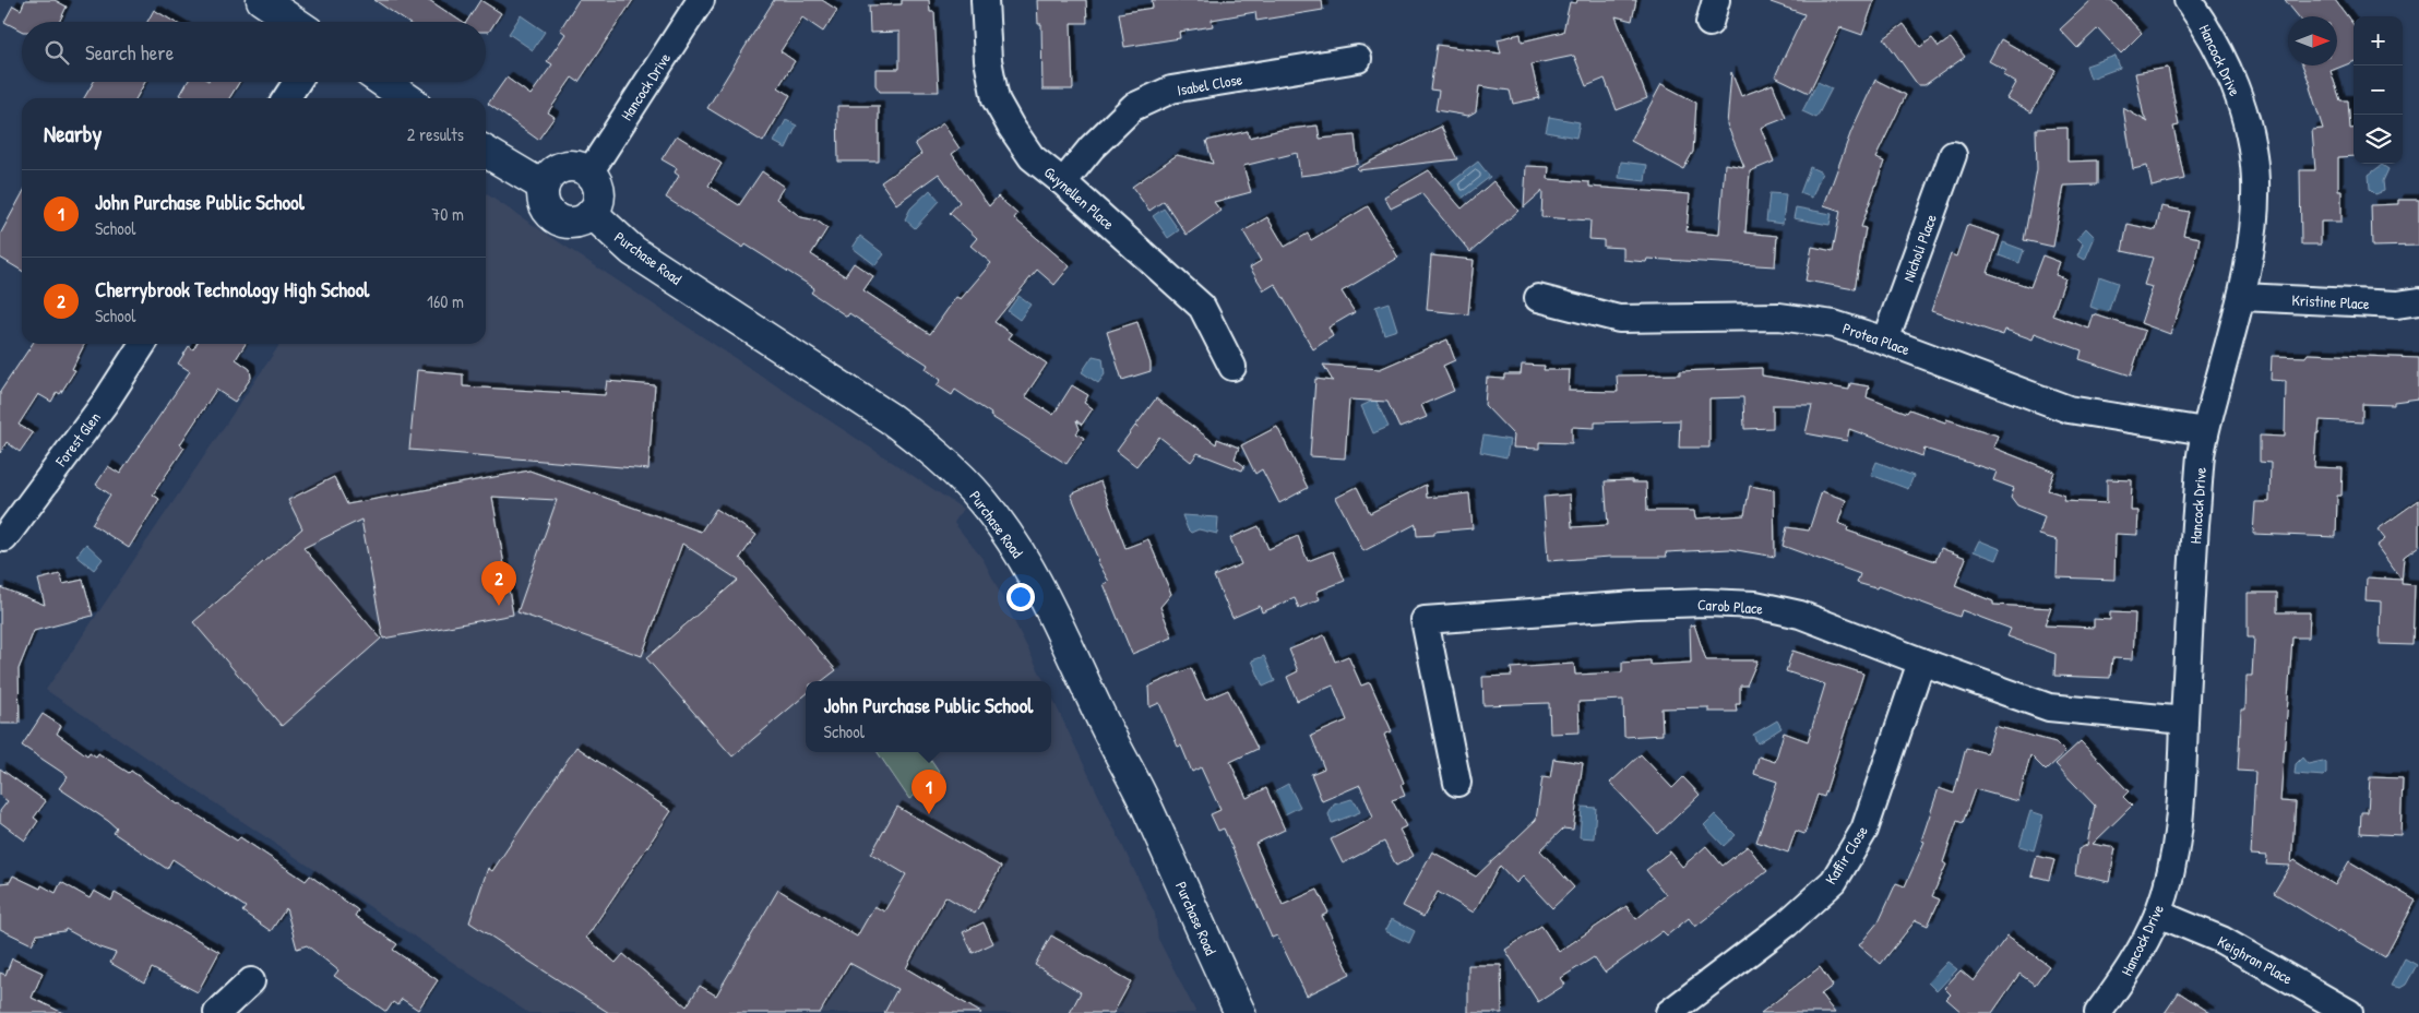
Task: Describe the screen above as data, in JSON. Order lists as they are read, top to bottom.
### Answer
{
  "streets": {
    "main road": ["Purchase Road"],
    "street": [
      "Hancock Drive",
      "Isabel Close",
      "Gwynellen Place",
      "Nicholi Place",
      "Kristine Place",
      "Protea Place",
      "Forest Glen",
      "Carob Place",
      "Kaffir Close",
      "Keighran Place"
    ]
  },
  "crossings": [
    ["Hancock Drive", "Purchase Road"],
    ["Hancock Drive", "Kristine Place"],
    ["Hancock Drive", "Protea Place"],
    ["Hancock Drive", "Carob Place"],
    ["Hancock Drive", "Keighran Place"],
    ["Isabel Close", "Gwynellen Place"],
    ["Nicholi Place", "Protea Place"],
    ["Carob Place", "Kaffir Close"]
  ],
  "north": "right",
  "page": {
    "map_buttons": ["+", "−"],
    "search": "Search here",
    "heading": ["Nearby", "2 results"],
    "list": [
      {
        "mark": "1",
        "name": "John Purchase Public School",
        "note": "School",
        "value": "70 m"
      },
      {
        "mark": "2",
        "name": "Cherrybrook Technology High School",
        "note": "School",
        "value": "160 m"
      }
    ],
    "pins": ["2", "1"],
    "popup": ["John Purchase Public School", "School"]
  }
}
